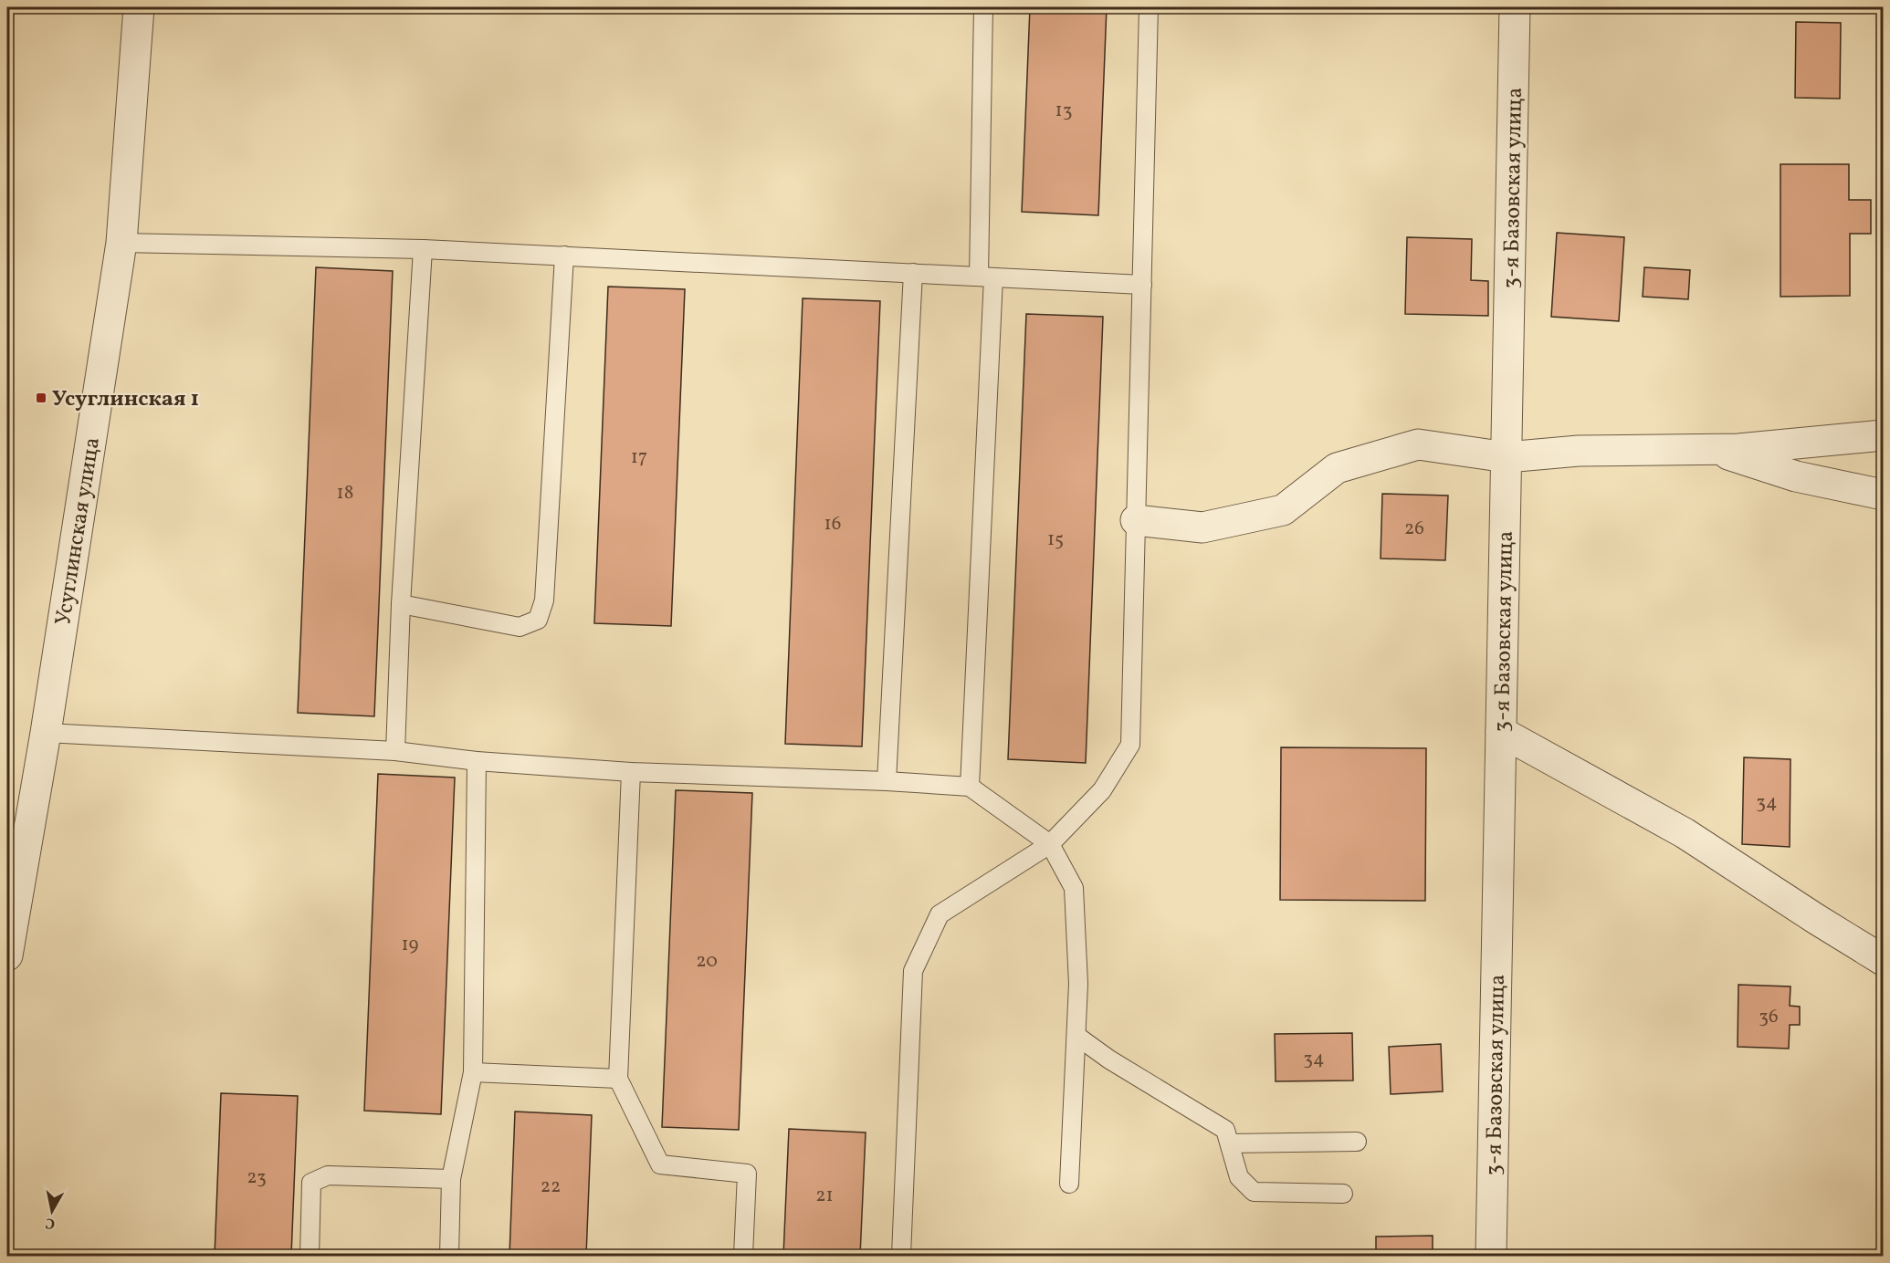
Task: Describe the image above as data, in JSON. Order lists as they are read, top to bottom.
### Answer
{
  "streets": {
    "street": ["3-я Базовская улица", "Усуглинская улица"]
  },
  "places": {
    "transit": ["Усуглинская 1"]
  },
  "house_numbers": [
    "13",
    "17",
    "18",
    "16",
    "26",
    "15",
    "34",
    "19",
    "20",
    "36",
    "34",
    "23",
    "22",
    "21"
  ],
  "north": "bottom"
}
